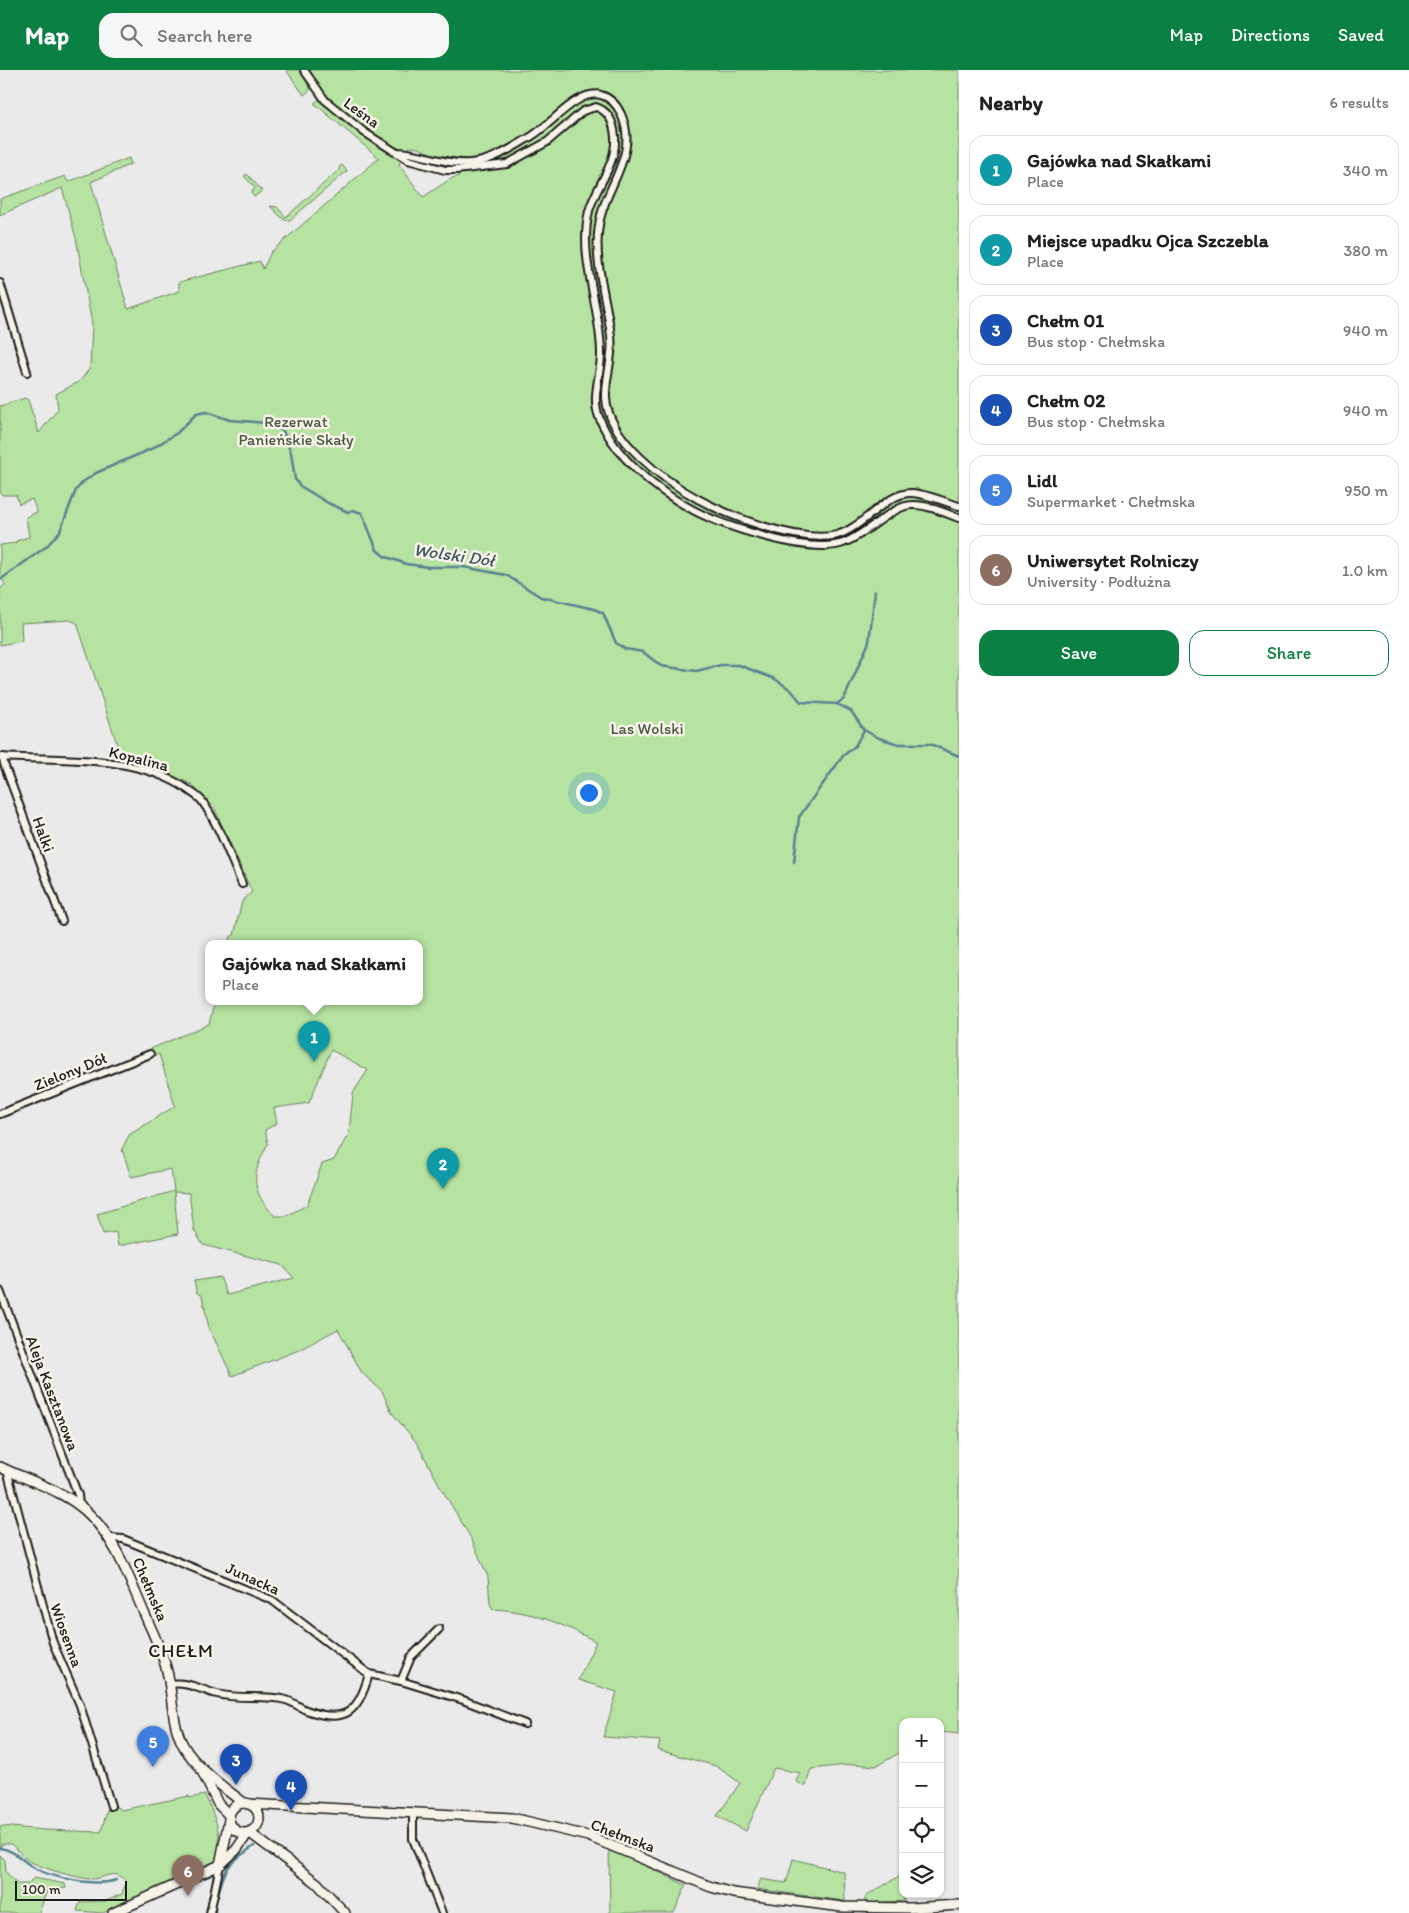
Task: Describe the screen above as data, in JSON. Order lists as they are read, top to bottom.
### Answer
{
  "streets": {
    "street": [
      "Leśna",
      "Kopalina",
      "Halki",
      "Zielony Dół",
      "Aleja Kasztanowa",
      "Junacka",
      "Chełmska",
      "Wiosenna"
    ]
  },
  "crossings": [
    ["Kopalina", "Halki"],
    ["Junacka", "Chełmska"]
  ],
  "districts": ["CHEŁM"],
  "water": ["Wolski Dół"],
  "parks": ["Rezerwat Panieńskie Skały", "Las Wolski"],
  "scale_bar": "100 m",
  "page": {
    "header": "Map",
    "search": "Search here",
    "nav": ["Map", "Directions", "Saved"],
    "heading": ["Nearby", "6 results"],
    "list": [
      {
        "mark": "1",
        "name": "Gajówka nad Skałkami",
        "note": "Place",
        "value": "340 m"
      },
      {
        "mark": "2",
        "name": "Miejsce upadku Ojca Szczebla",
        "note": "Place",
        "value": "380 m"
      },
      {
        "mark": "3",
        "name": "Chełm 01",
        "note": "Bus stop · Chełmska",
        "value": "940 m"
      },
      {
        "mark": "4",
        "name": "Chełm 02",
        "note": "Bus stop · Chełmska",
        "value": "940 m"
      },
      {
        "mark": "5",
        "name": "Lidl",
        "note": "Supermarket · Chełmska",
        "value": "950 m"
      },
      {
        "mark": "6",
        "name": "Uniwersytet Rolniczy",
        "note": "University · Podłużna",
        "value": "1.0 km"
      }
    ],
    "buttons": ["Save", "Share"],
    "popup": ["Gajówka nad Skałkami", "Place"],
    "pins": [
      "1",
      "2",
      "5",
      "3",
      "4",
      "6"
    ],
    "map_buttons": ["+", "−"],
    "scale": "100 m"
  }
}
